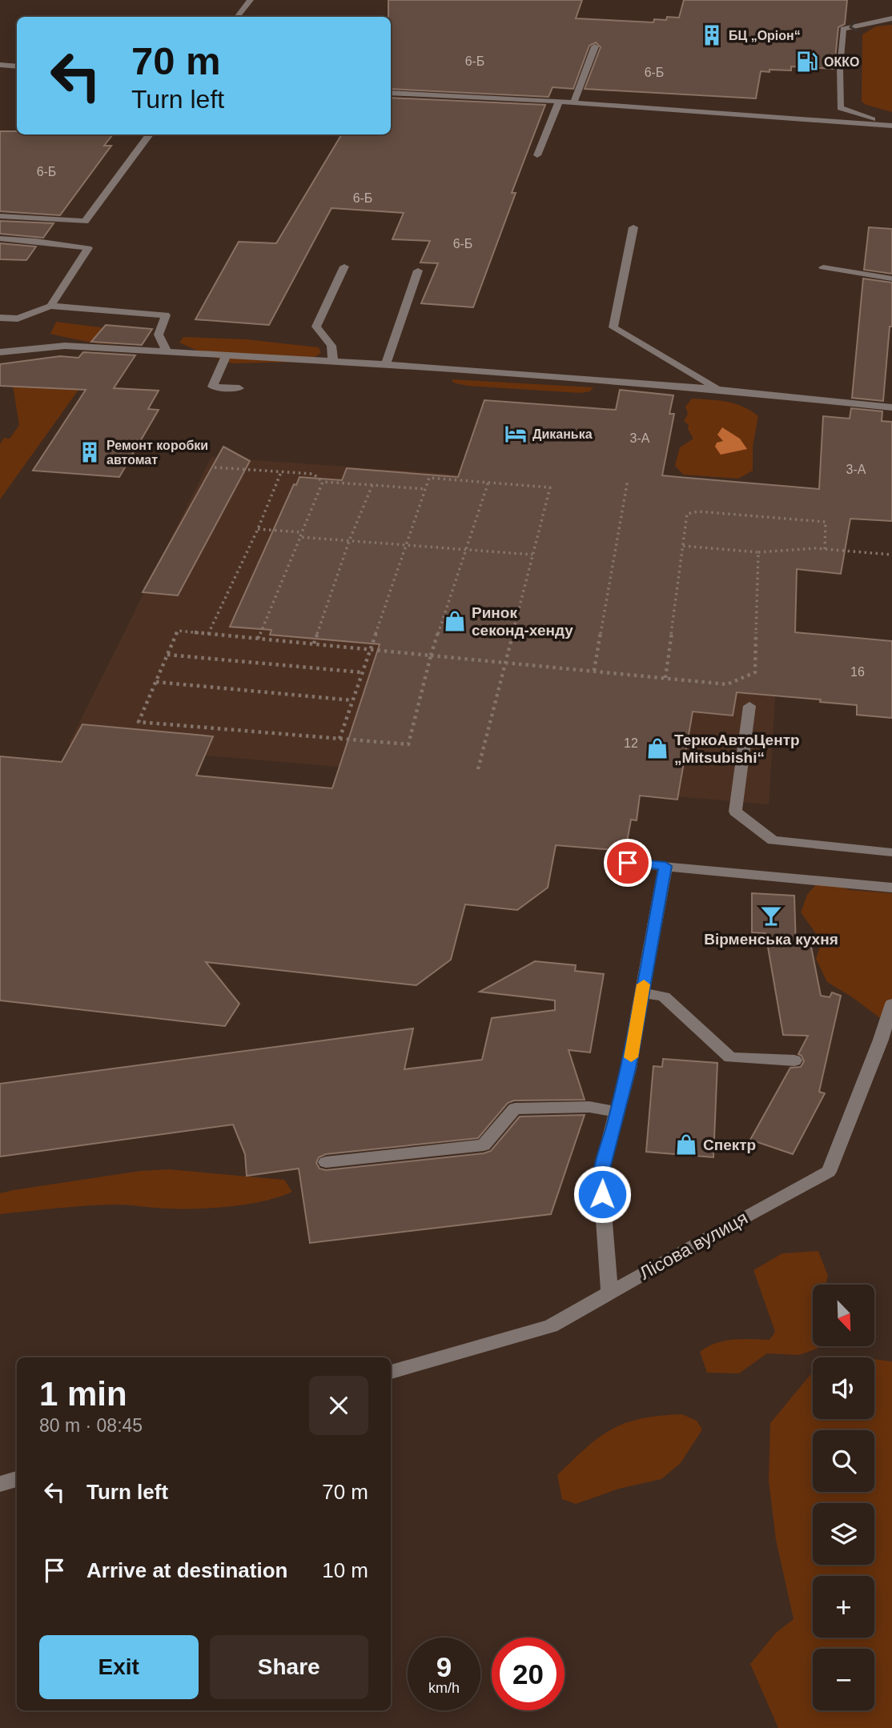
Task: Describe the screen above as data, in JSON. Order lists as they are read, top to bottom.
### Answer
{
  "streets": {
    "street": ["Лісова вулиця"]
  },
  "places": {
    "building": ["БЦ „Оріон“", "Ремонт коробки автомат"],
    "fuel station": ["ОККО"],
    "hotel": ["Диканька"],
    "shop": ["Ринок секонд-хенду", "ТеркоАвтоЦентр „Mitsubishi“", "Спектр"],
    "bar": ["Вірменська кухня"]
  },
  "house_numbers": [
    "6-Б",
    "6-Б",
    "6-Б",
    "6-Б",
    "6-Б",
    "3-А",
    "3-А",
    "16",
    "12"
  ],
  "north": "bottom right",
  "page": {
    "turn": ["70 m", "Turn left"],
    "map_buttons": ["+", "−"],
    "heading": ["1 min", "80 m · 08:45"],
    "list": [
      {
        "name": "Turn left",
        "value": "70 m"
      },
      {
        "name": "Arrive at destination",
        "value": "10 m"
      }
    ],
    "buttons": ["Exit", "Share"],
    "speed": "9 km/h",
    "limit": "20"
  }
}
